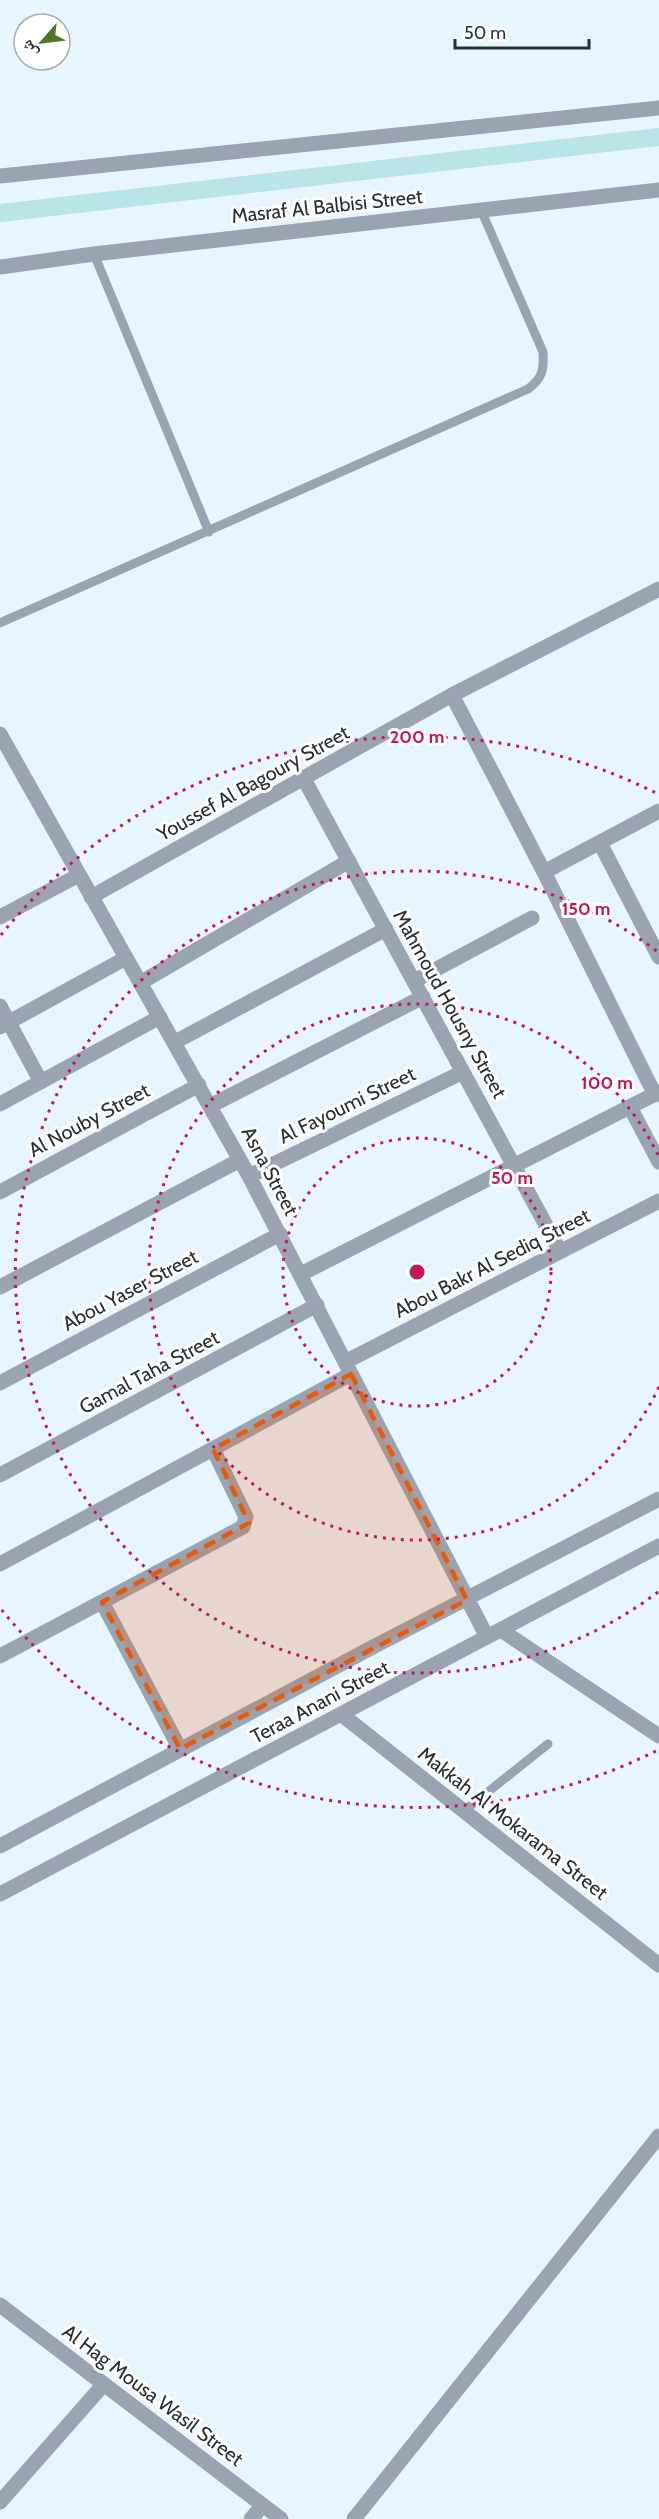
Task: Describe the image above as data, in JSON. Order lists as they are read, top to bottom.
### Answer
{
  "streets": {
    "street": [
      "Masraf Al Balbisi Street",
      "Youssef Al Bagoury Street",
      "Mahmoud Housny Street",
      "Al Fayoumi Street",
      "Al Nouby Street",
      "Asna Street",
      "Abou Bakr Al Sediq Street",
      "Abou Yaser Street",
      "Gamal Taha Street",
      "Teraa Anani Street",
      "Makkah Al Mokarama Street",
      "Al Hag Mousa Wasil Street"
    ]
  },
  "crossings": [
    ["Youssef Al Bagoury Street", "Mahmoud Housny Street"],
    ["Youssef Al Bagoury Street", "Asna Street"],
    ["Mahmoud Housny Street", "Al Fayoumi Street"],
    ["Mahmoud Housny Street", "Abou Bakr Al Sediq Street"],
    ["Al Fayoumi Street", "Asna Street"],
    ["Al Nouby Street", "Asna Street"],
    ["Asna Street", "Abou Bakr Al Sediq Street"],
    ["Asna Street", "Abou Yaser Street"],
    ["Asna Street", "Gamal Taha Street"],
    ["Asna Street", "Teraa Anani Street"],
    ["Teraa Anani Street", "Makkah Al Mokarama Street"]
  ],
  "scale_bar": "50 m",
  "north": "bottom left",
  "rings": [
    "200 m",
    "150 m",
    "100 m",
    "50 m"
  ]
}
